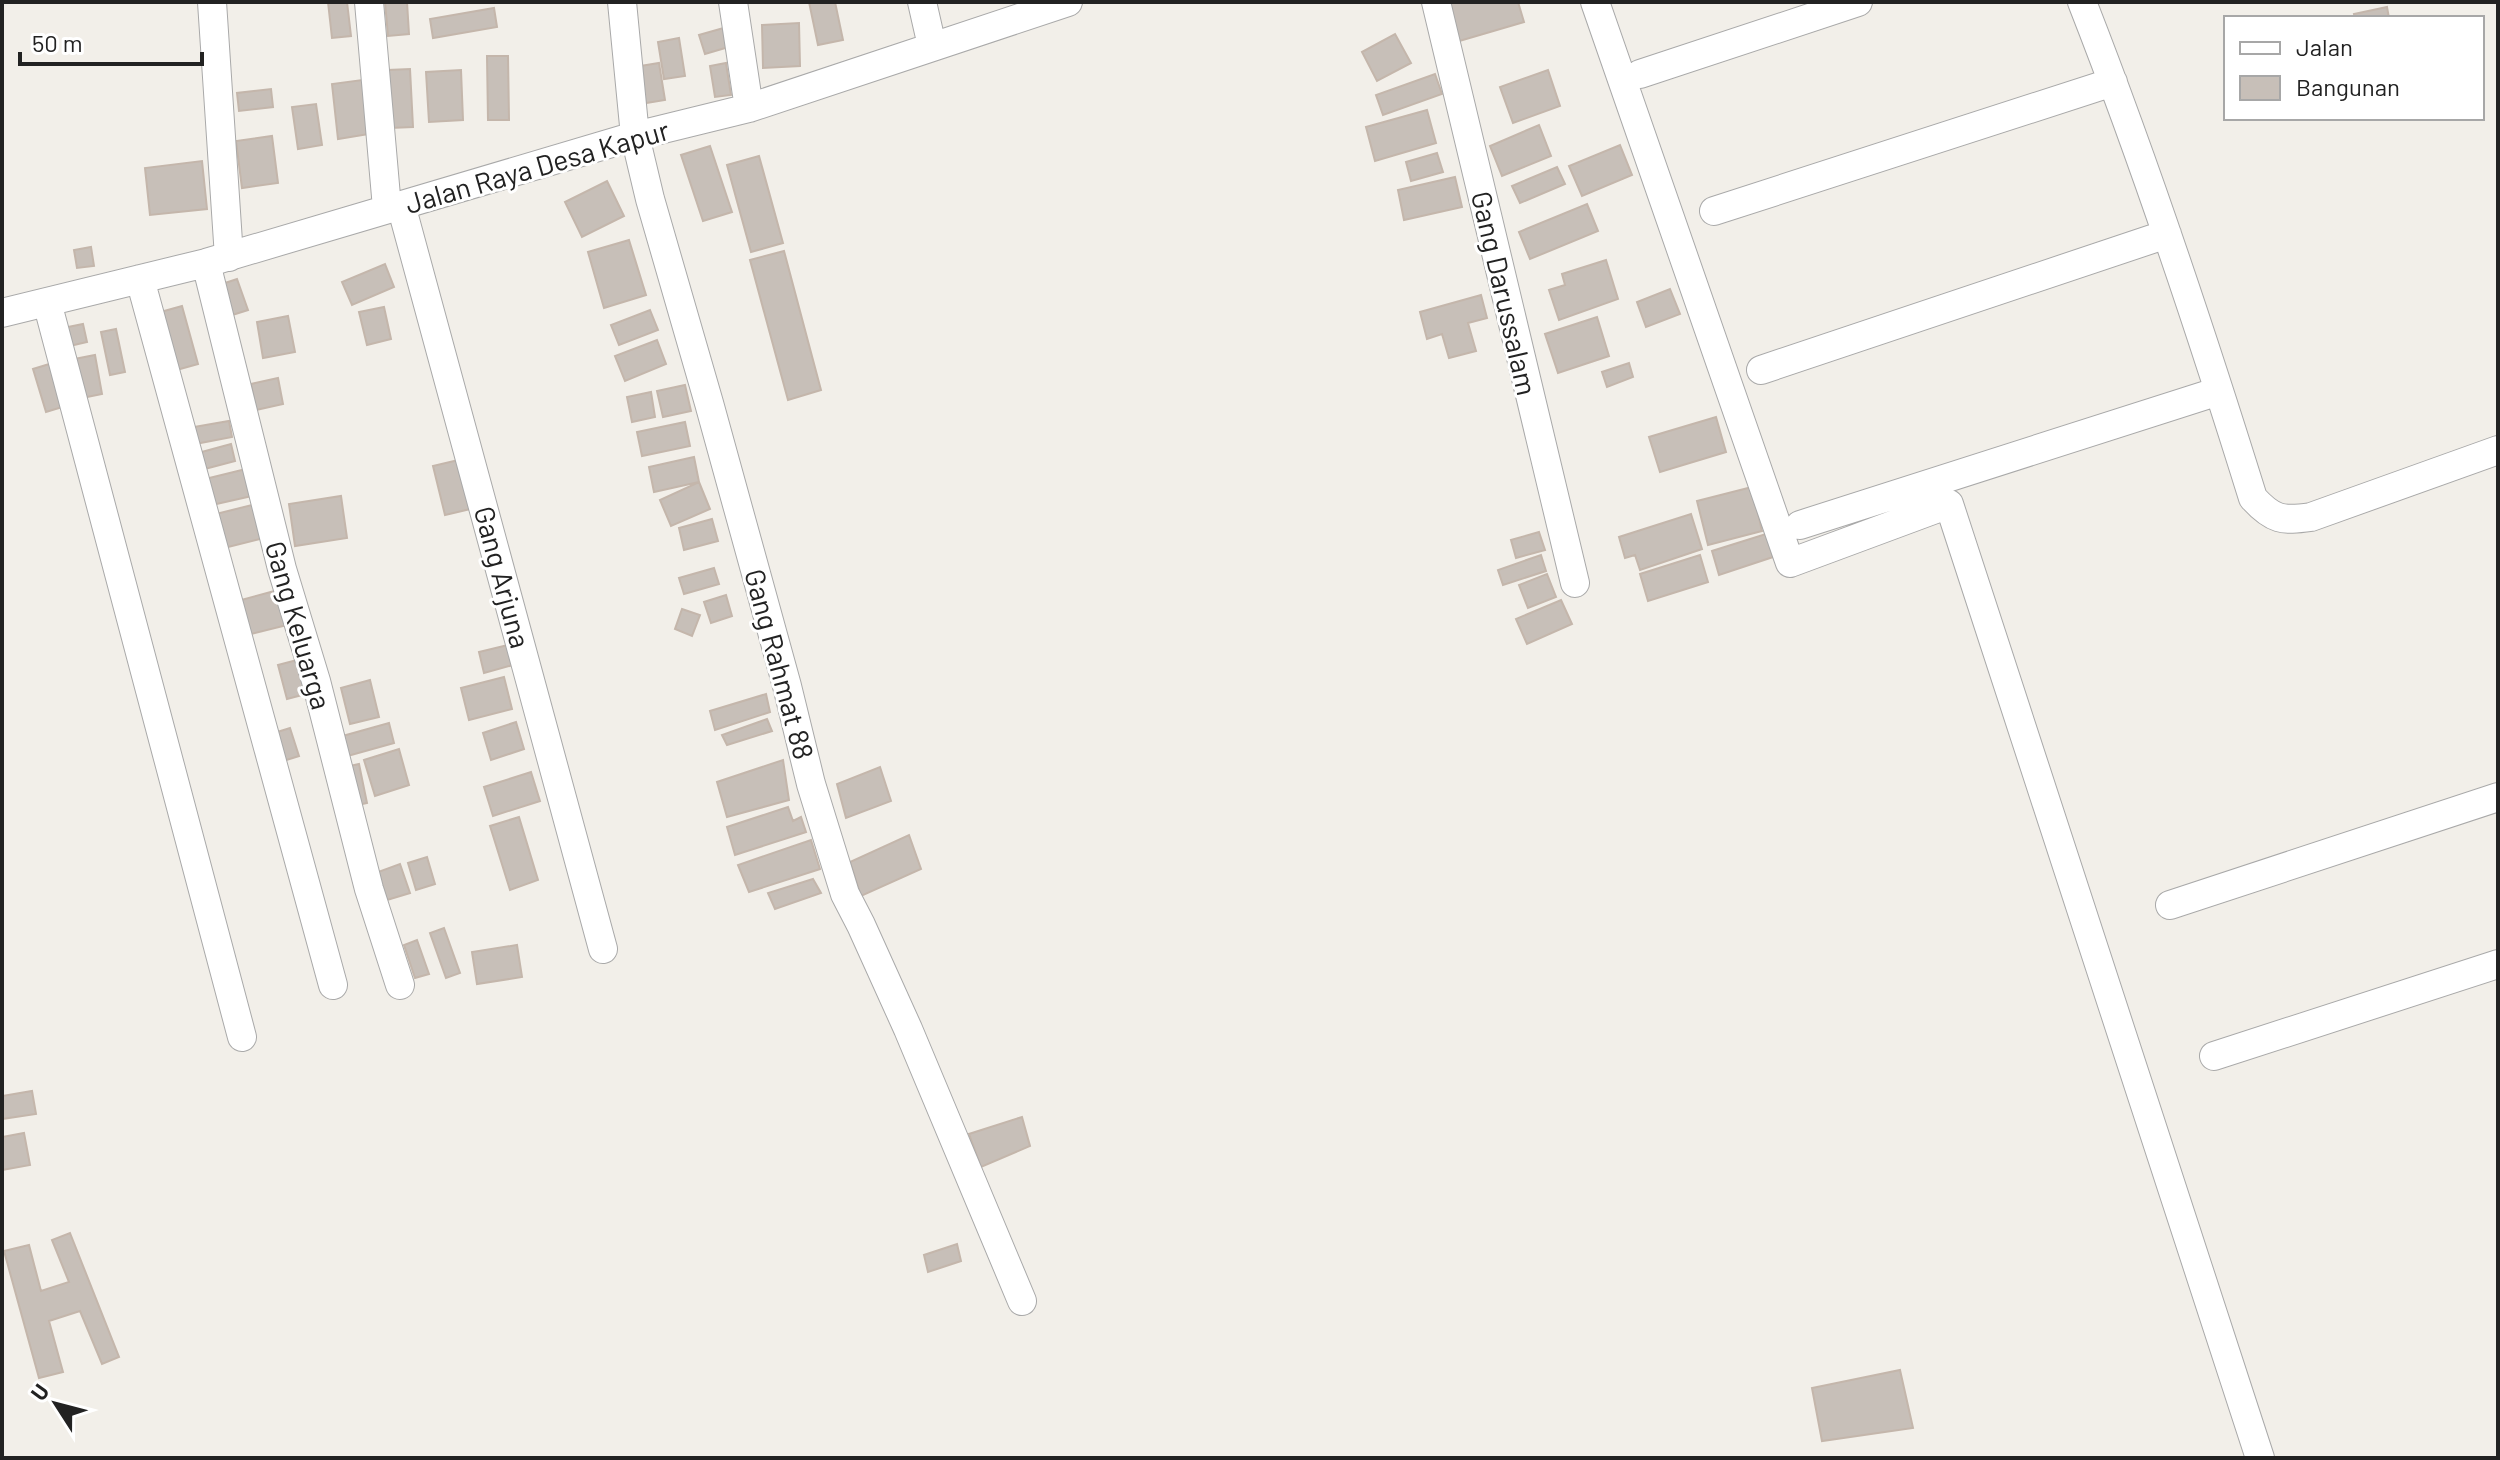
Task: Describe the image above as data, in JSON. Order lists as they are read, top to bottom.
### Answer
{
  "streets": {
    "street": [
      "Jalan Raya Desa Kapur",
      "Gang Darussalam",
      "Gang Arjuna",
      "Gang Keluarga",
      "Gang Rahmat 88"
    ]
  },
  "crossings": [
    ["Jalan Raya Desa Kapur", "Gang Arjuna"],
    ["Jalan Raya Desa Kapur", "Gang Keluarga"],
    ["Jalan Raya Desa Kapur", "Gang Rahmat 88"]
  ],
  "legend": ["Jalan", "Bangunan"],
  "scale_bar": "50 m",
  "north": "top left"
}
